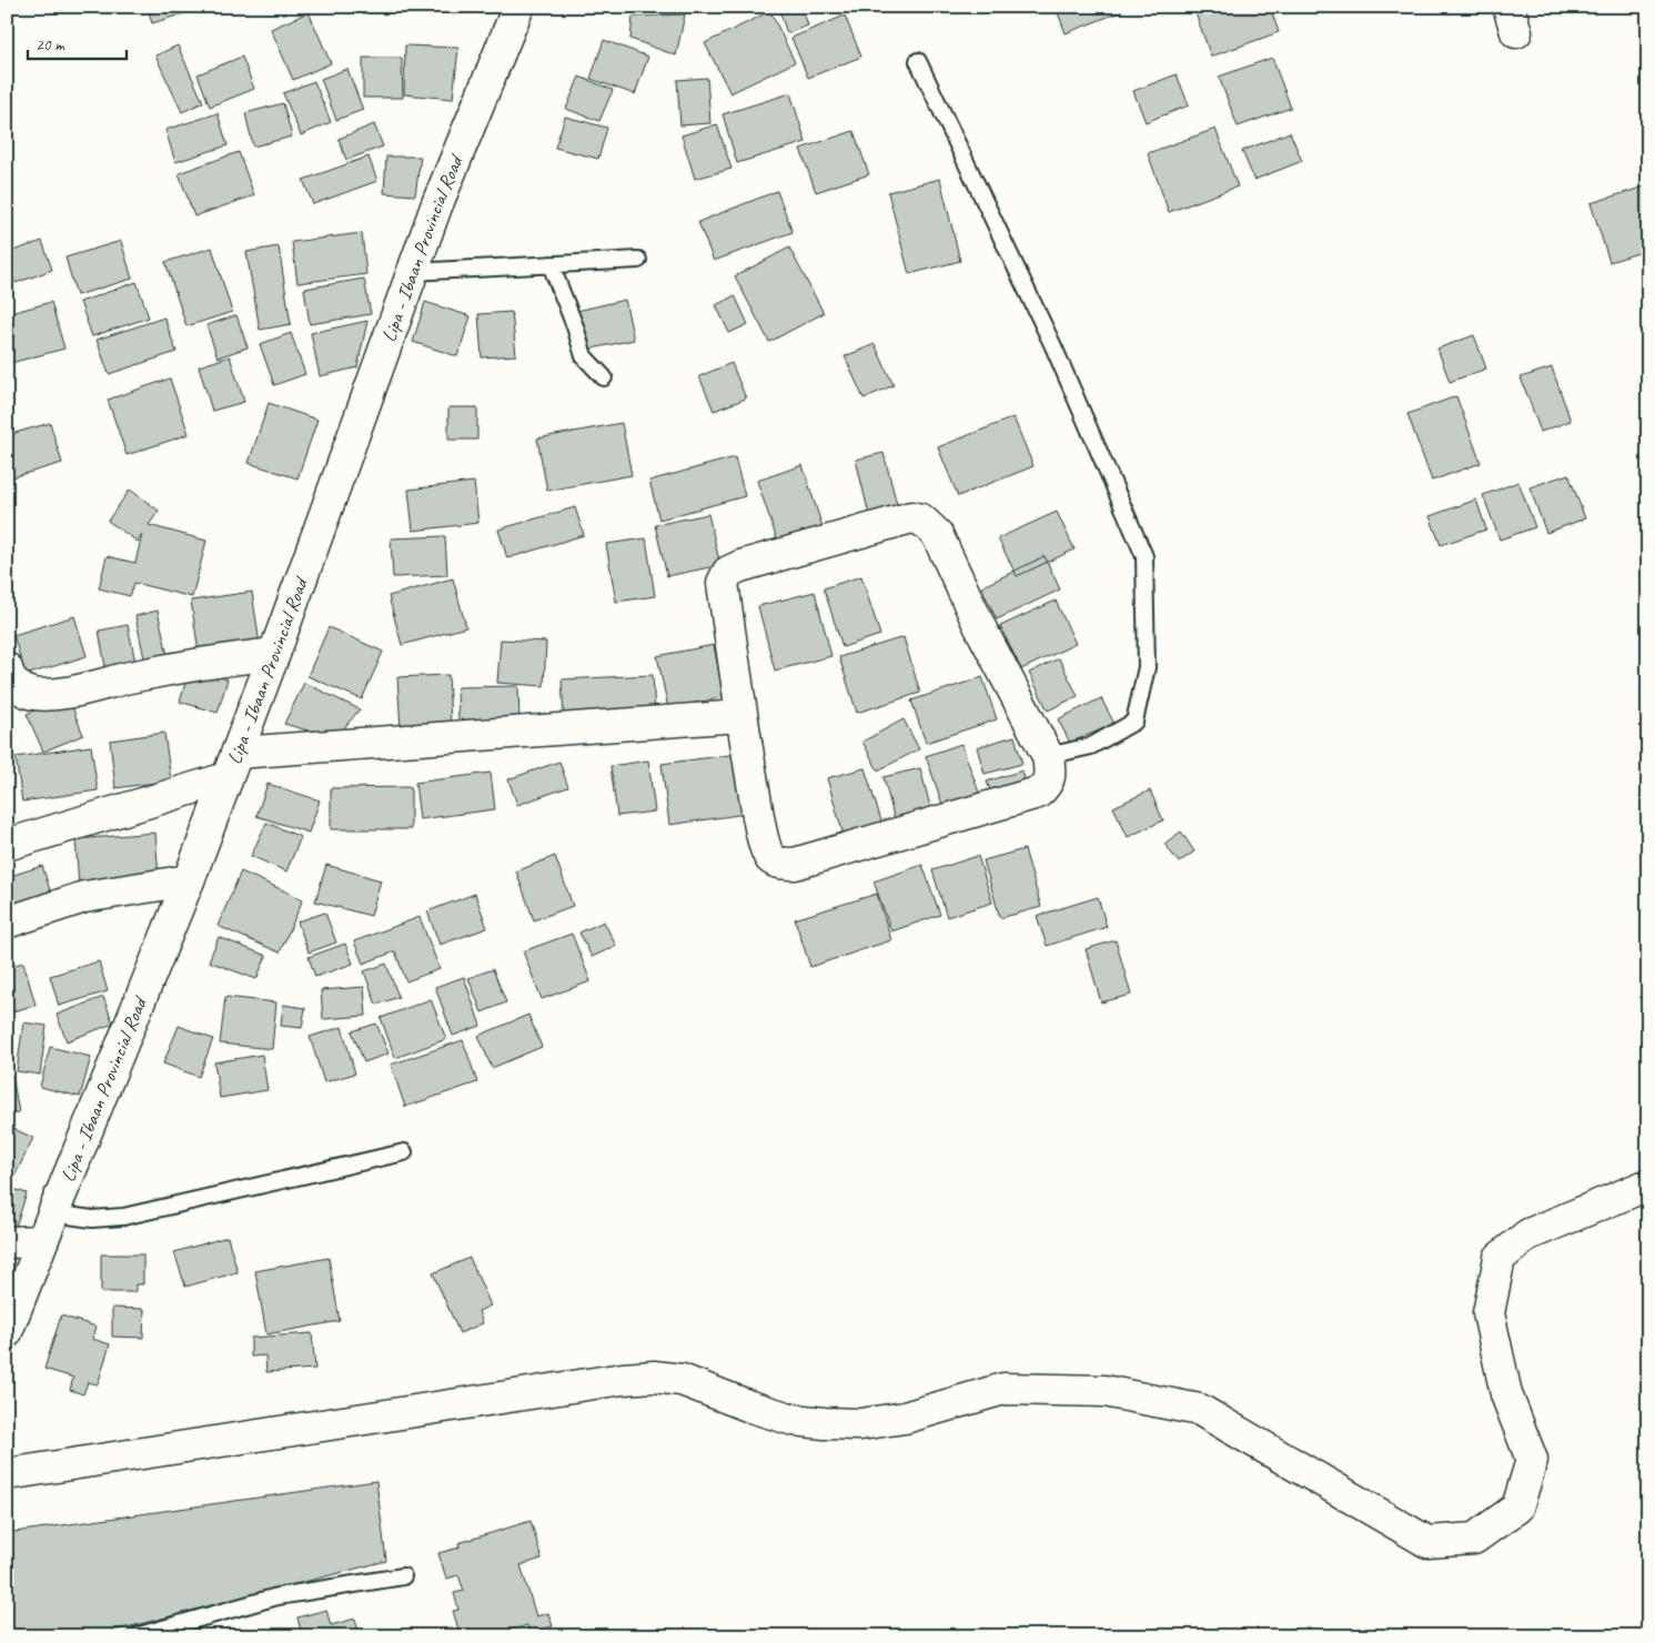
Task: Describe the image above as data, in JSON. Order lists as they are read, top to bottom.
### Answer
{
  "streets": {
    "street": ["Lipa - Ibaan Provincial Road"]
  },
  "scale_bar": "20 m"
}
